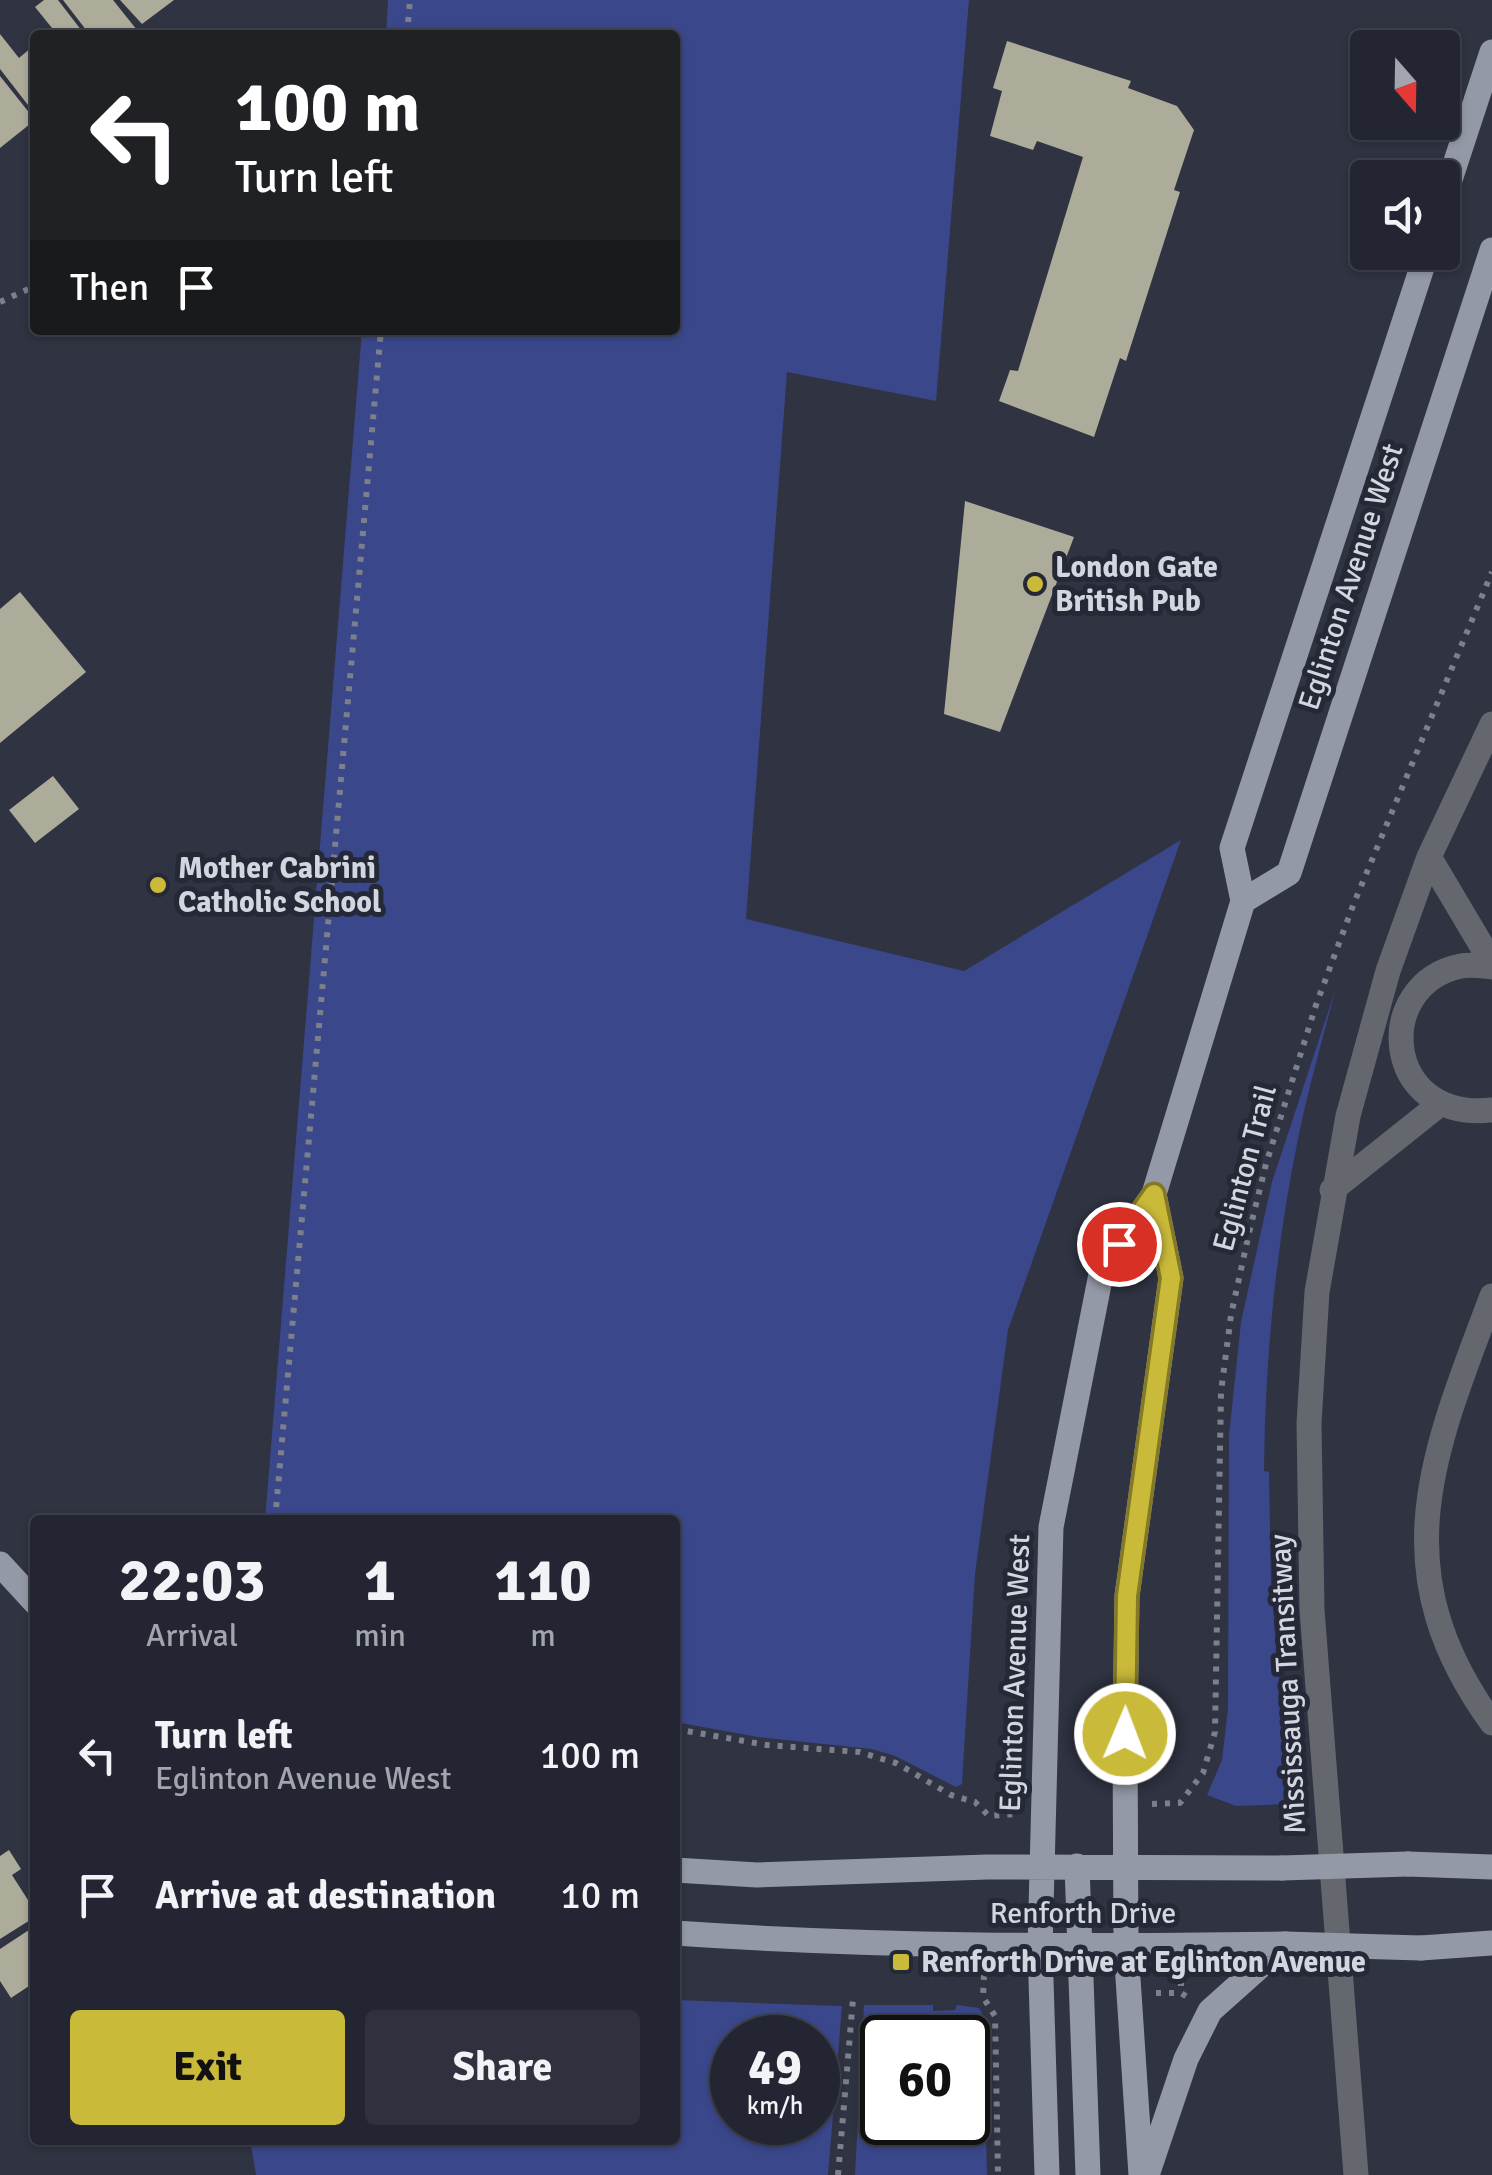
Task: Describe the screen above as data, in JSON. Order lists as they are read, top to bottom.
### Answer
{
  "streets": {
    "main road": ["Eglinton Avenue West", "Renforth Drive"],
    "lane": ["Mississauga Transitway"],
    "path": ["Eglinton Trail"]
  },
  "crossings": [
    ["Eglinton Avenue West", "Eglinton Trail"],
    ["Eglinton Avenue West", "Renforth Drive"]
  ],
  "places": {
    "other": ["London Gate British Pub", "Mother Cabrini Catholic School"],
    "transit": ["Renforth Drive at Eglinton Avenue"]
  },
  "north": "bottom",
  "page": {
    "turn": ["100 m", "Turn left"],
    "then": "Then",
    "eta": [
      "22:03",
      "Arrival",
      "1",
      "min",
      "110",
      "m"
    ],
    "list": [
      {
        "name": "Turn left",
        "note": "Eglinton Avenue West",
        "value": "100 m"
      },
      {
        "name": "Arrive at destination",
        "value": "10 m"
      }
    ],
    "buttons": ["Exit", "Share"],
    "speed": "49 km/h",
    "limit": "60"
  }
}
